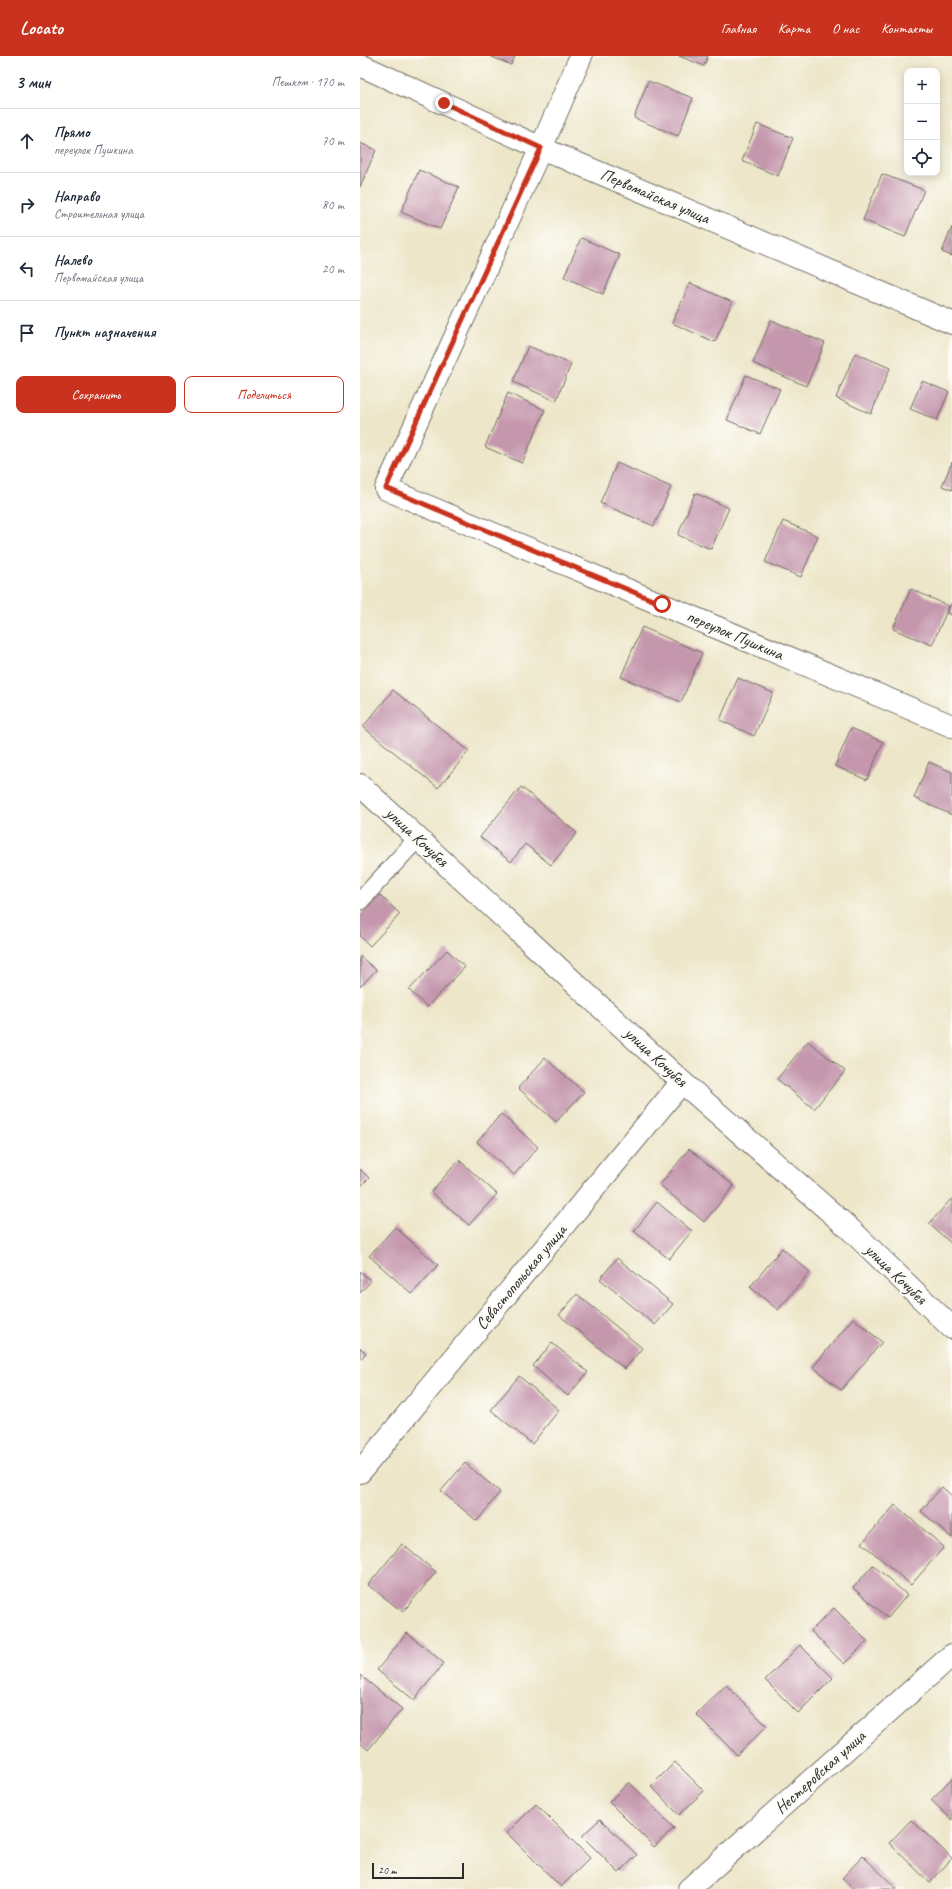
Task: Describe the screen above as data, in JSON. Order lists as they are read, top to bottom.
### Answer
{
  "streets": {
    "street": [
      "Первомайская улица",
      "переулок Пушкина",
      "улица Кочубея",
      "Севастопольская улица",
      "Нестеровская улица"
    ]
  },
  "crossings": [
    ["Первомайская улица", "переулок Пушкина"],
    ["улица Кочубея", "Севастопольская улица"]
  ],
  "scale_bar": "20 m",
  "page": {
    "header": "Locato",
    "nav": [
      "Главная",
      "Карта",
      "О нас",
      "Контакты"
    ],
    "heading": ["3 мин", "Пешком · 170 m"],
    "map_buttons": ["+", "−"],
    "list": [
      ["Прямо", "переулок Пушкина", "70 m"],
      ["Направо", "Строительная улица", "80 m"],
      ["Налево", "Первомайская улица", "20 m"],
      "Пункт назначения"
    ],
    "buttons": ["Сохранить", "Поделиться"],
    "scale": "20 m"
  }
}
